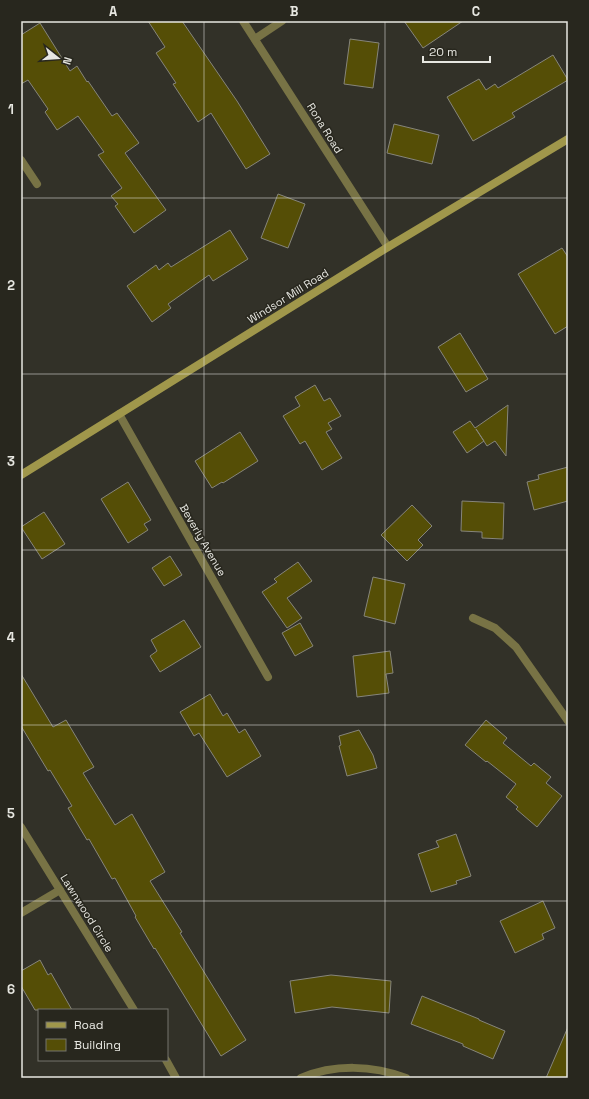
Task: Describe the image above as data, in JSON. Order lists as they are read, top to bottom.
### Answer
{
  "streets": {
    "main road": ["Windsor Mill Road"],
    "street": ["Rona Road", "Beverly Avenue", "Lawnwood Circle"]
  },
  "crossings": [
    ["Rona Road", "Windsor Mill Road"],
    ["Windsor Mill Road", "Beverly Avenue"]
  ],
  "legend": ["Road", "Building"],
  "scale_bar": "20 m",
  "north": "right",
  "grid": {
    "columns": ["A", "B", "C"],
    "rows": [
      "1",
      "2",
      "3",
      "4",
      "5",
      "6"
    ]
  }
}
